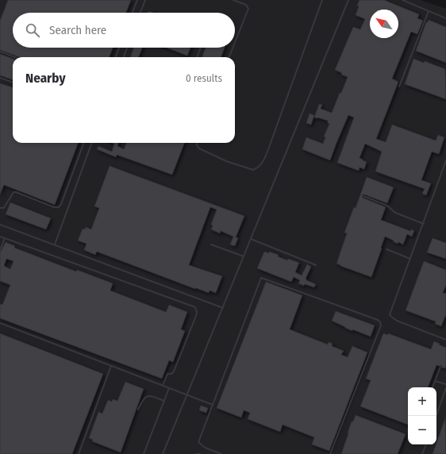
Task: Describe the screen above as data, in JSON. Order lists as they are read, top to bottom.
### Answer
{
  "north": "top left",
  "page": {
    "search": "Search here",
    "heading": ["Nearby", "0 results"],
    "map_buttons": ["+", "−"]
  }
}
